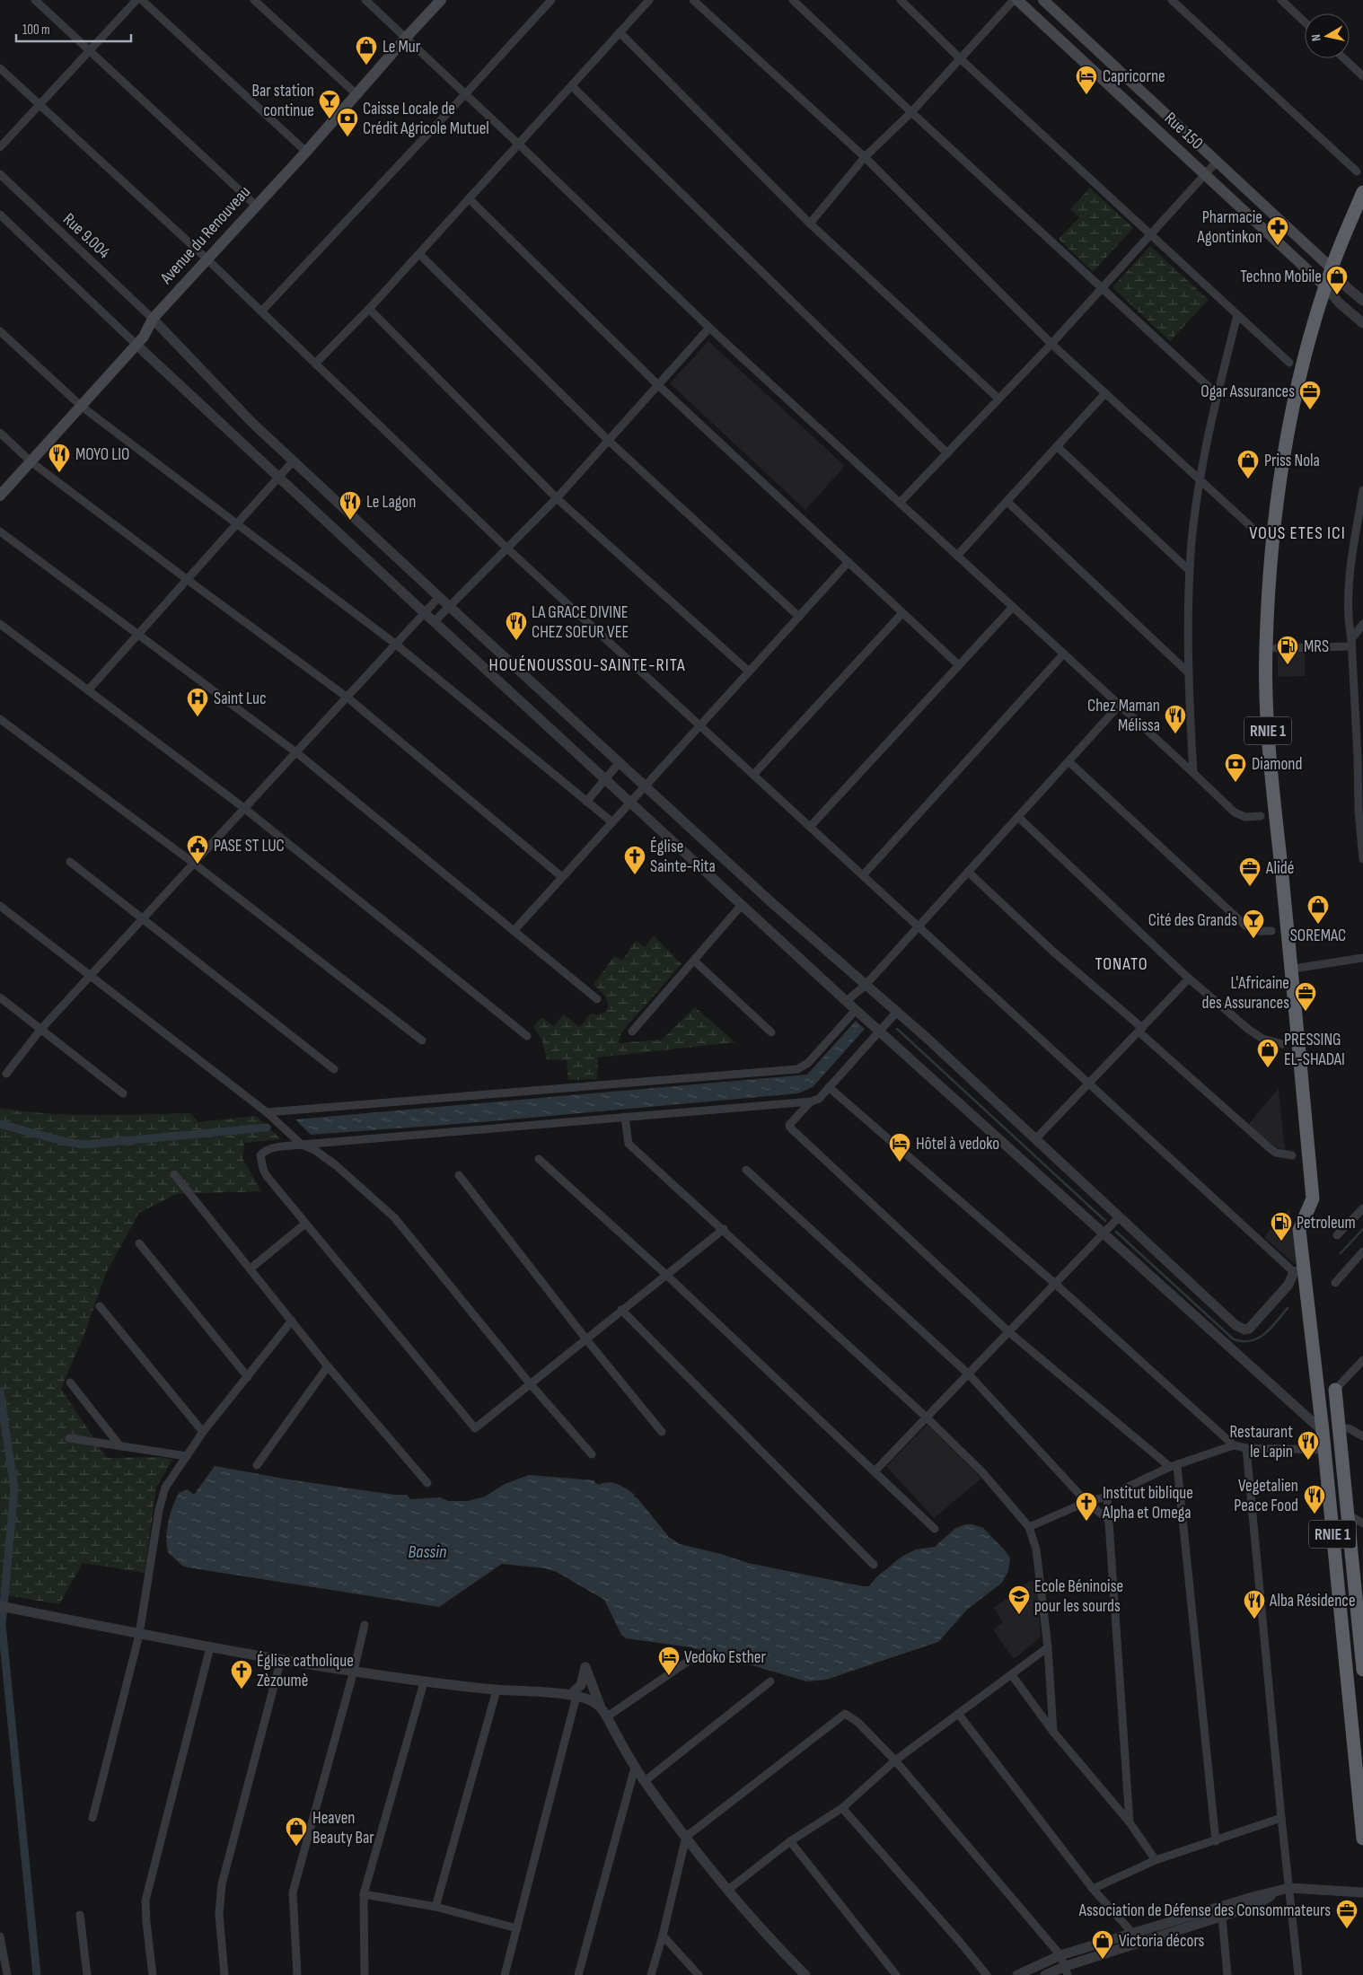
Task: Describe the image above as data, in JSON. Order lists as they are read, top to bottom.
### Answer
{
  "streets": {
    "highway": ["RNIE 1"],
    "main road": ["Rue 150", "Avenue du Renouveau"],
    "street": ["Rue 9.004"]
  },
  "crossings": [
    ["Rue 150", "RNIE 1"],
    ["Avenue du Renouveau", "Rue 9.004"]
  ],
  "districts": ["VOUS ETES ICI", "HOUÉNOUSSOU-SAINTE-RITA", "TONATO"],
  "water": ["Bassin"],
  "places": {
    "shop": [
      "Le Mur",
      "Techno Mobile",
      "Priss Nola",
      "SOREMAC",
      "PRESSING EL-SHADAI",
      "Heaven Beauty Bar",
      "Victoria décors"
    ],
    "hotel": ["Capricorne", "Hôtel à vedoko", "Vedoko Esther"],
    "bar": ["Bar station continue", "Cité des Grands"],
    "bank": ["Caisse Locale de Crédit Agricole Mutuel", "Diamond"],
    "pharmacy": ["Pharmacie Agontinkon"],
    "office": [
      "Ogar Assurances",
      "Alidé",
      "L'Africaine des Assurances",
      "Association de Défense des Consommateurs"
    ],
    "restaurant": [
      "MOYO LIO",
      "Le Lagon",
      "LA GRACE DIVINE CHEZ SOEUR VEE",
      "Chez Maman Mélissa",
      "Restaurant le Lapin",
      "Vegetalien Peace Food",
      "Alba Résidence"
    ],
    "fuel station": ["MRS", "Petroleum"],
    "hospital": ["Saint Luc"],
    "public building": ["PASE ST LUC"],
    "church": ["Église Sainte-Rita", "Institut biblique Alpha et Omega", "Église catholique Zèzoumè"],
    "school or university": ["Ecole Béninoise pour les sourds"]
  },
  "scale_bar": "100 m",
  "north": "left"
}
